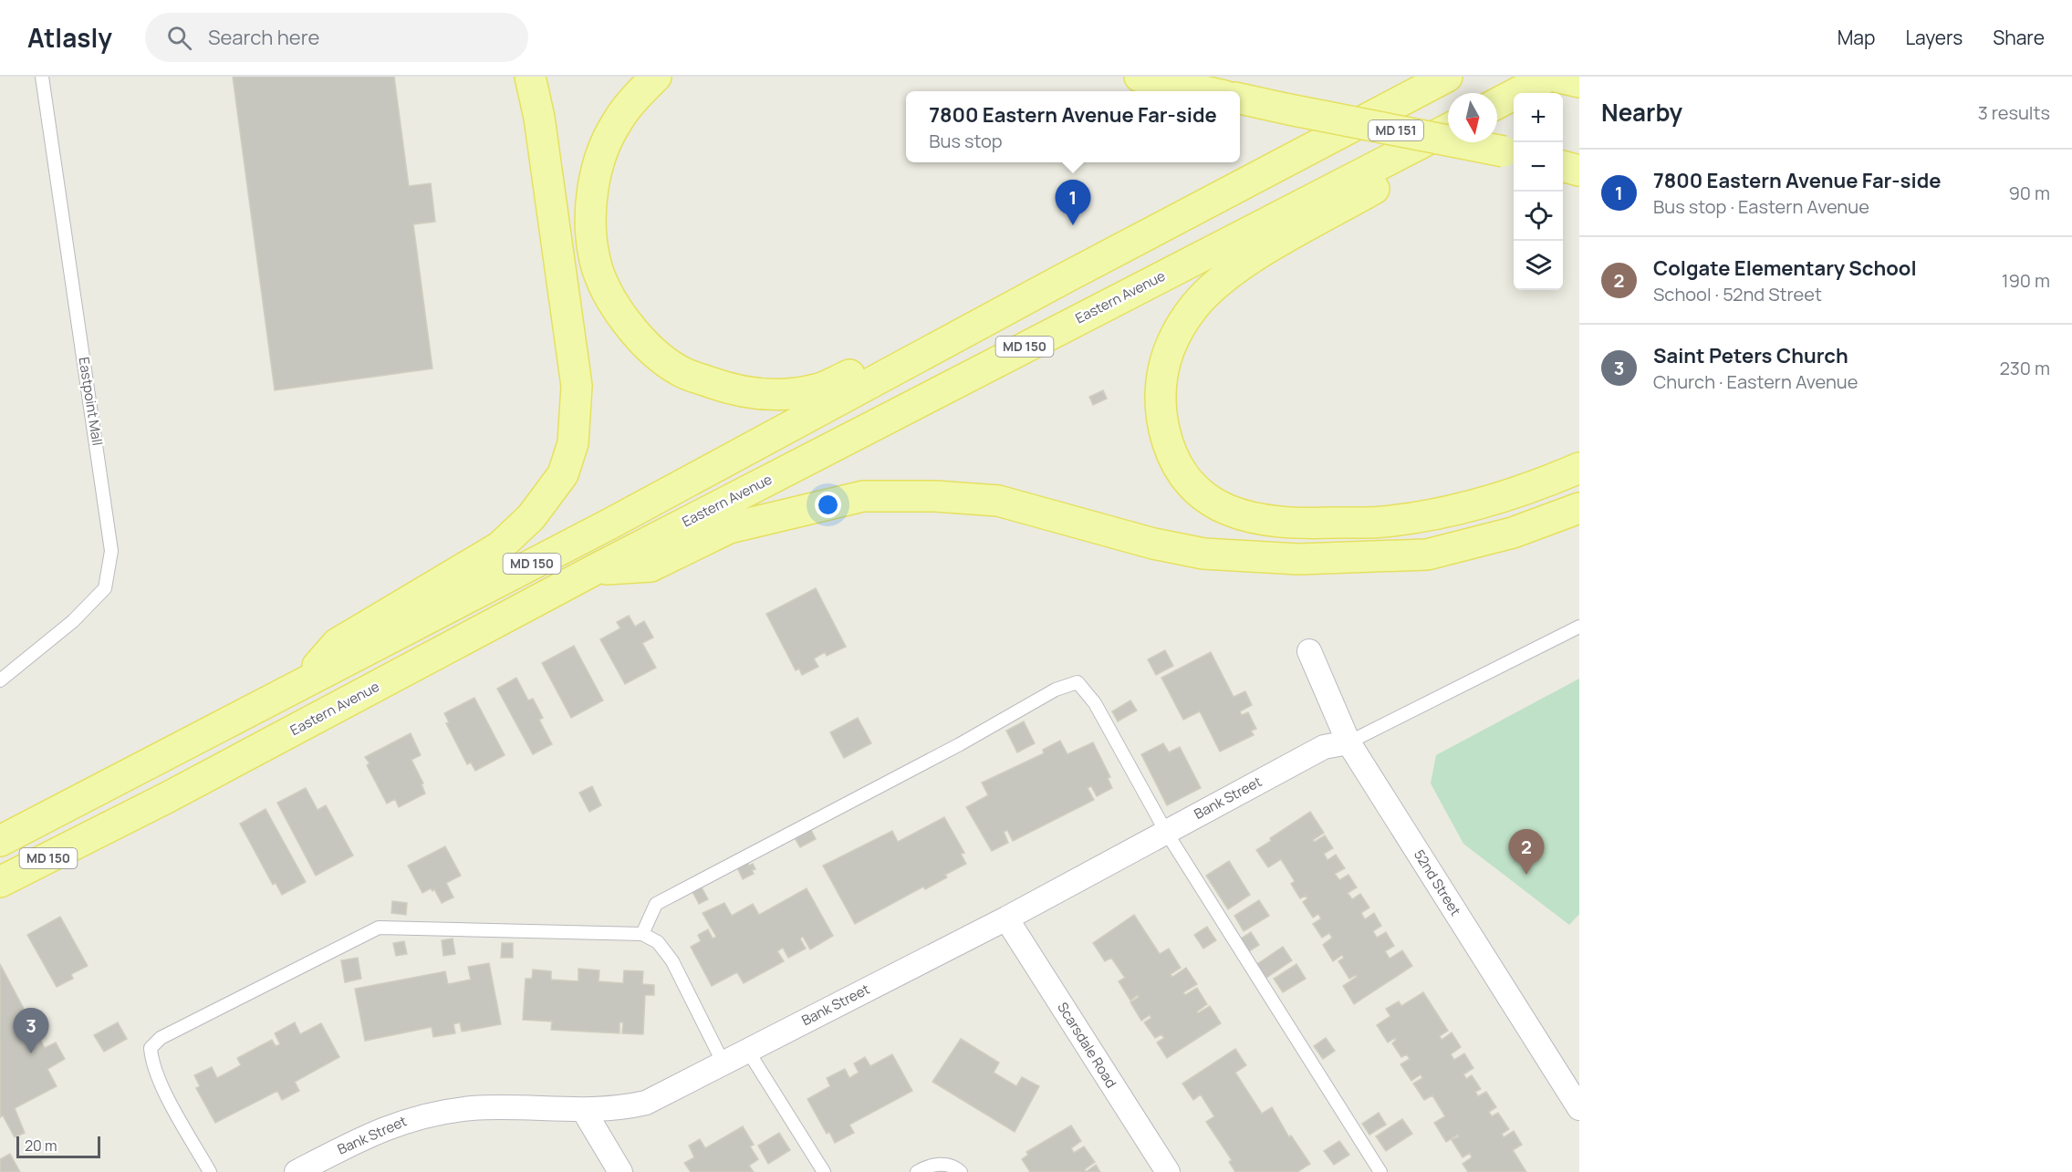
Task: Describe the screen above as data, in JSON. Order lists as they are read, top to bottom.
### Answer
{
  "streets": {
    "main road": ["MD 151", "Eastern Avenue", "MD 150"],
    "street": ["Bank Street", "52nd Street", "Scarsdale Road"],
    "lane": ["Eastpoint Mall"]
  },
  "crossings": [
    ["Bank Street", "52nd Street"],
    ["Bank Street", "Scarsdale Road"]
  ],
  "scale_bar": "20 m",
  "north": "bottom",
  "page": {
    "header": "Atlasly",
    "search": "Search here",
    "nav": ["Map", "Layers", "Share"],
    "heading": ["Nearby", "3 results"],
    "popup": ["7800 Eastern Avenue Far-side", "Bus stop"],
    "map_buttons": ["+", "−"],
    "list": [
      {
        "mark": "1",
        "name": "7800 Eastern Avenue Far-side",
        "note": "Bus stop · Eastern Avenue",
        "value": "90 m"
      },
      {
        "mark": "2",
        "name": "Colgate Elementary School",
        "note": "School · 52nd Street",
        "value": "190 m"
      },
      {
        "mark": "3",
        "name": "Saint Peters Church",
        "note": "Church · Eastern Avenue",
        "value": "230 m"
      }
    ],
    "pins": ["1", "2", "3"],
    "scale": "20 m"
  }
}
